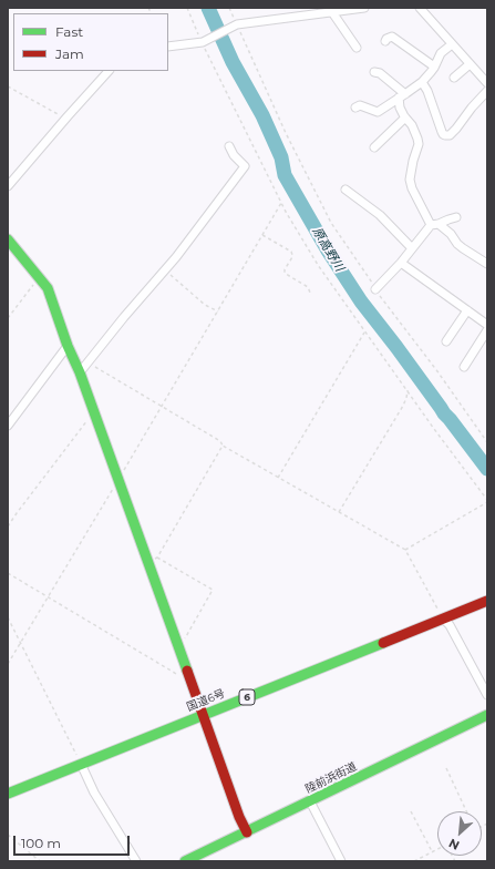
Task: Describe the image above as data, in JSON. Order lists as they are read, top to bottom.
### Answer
{
  "streets": {
    "main road": ["6", "国道6号", "陸前浜街道"]
  },
  "water": ["原高野川"],
  "legend": ["Fast", "Jam"],
  "scale_bar": "100 m",
  "north": "bottom left"
}
